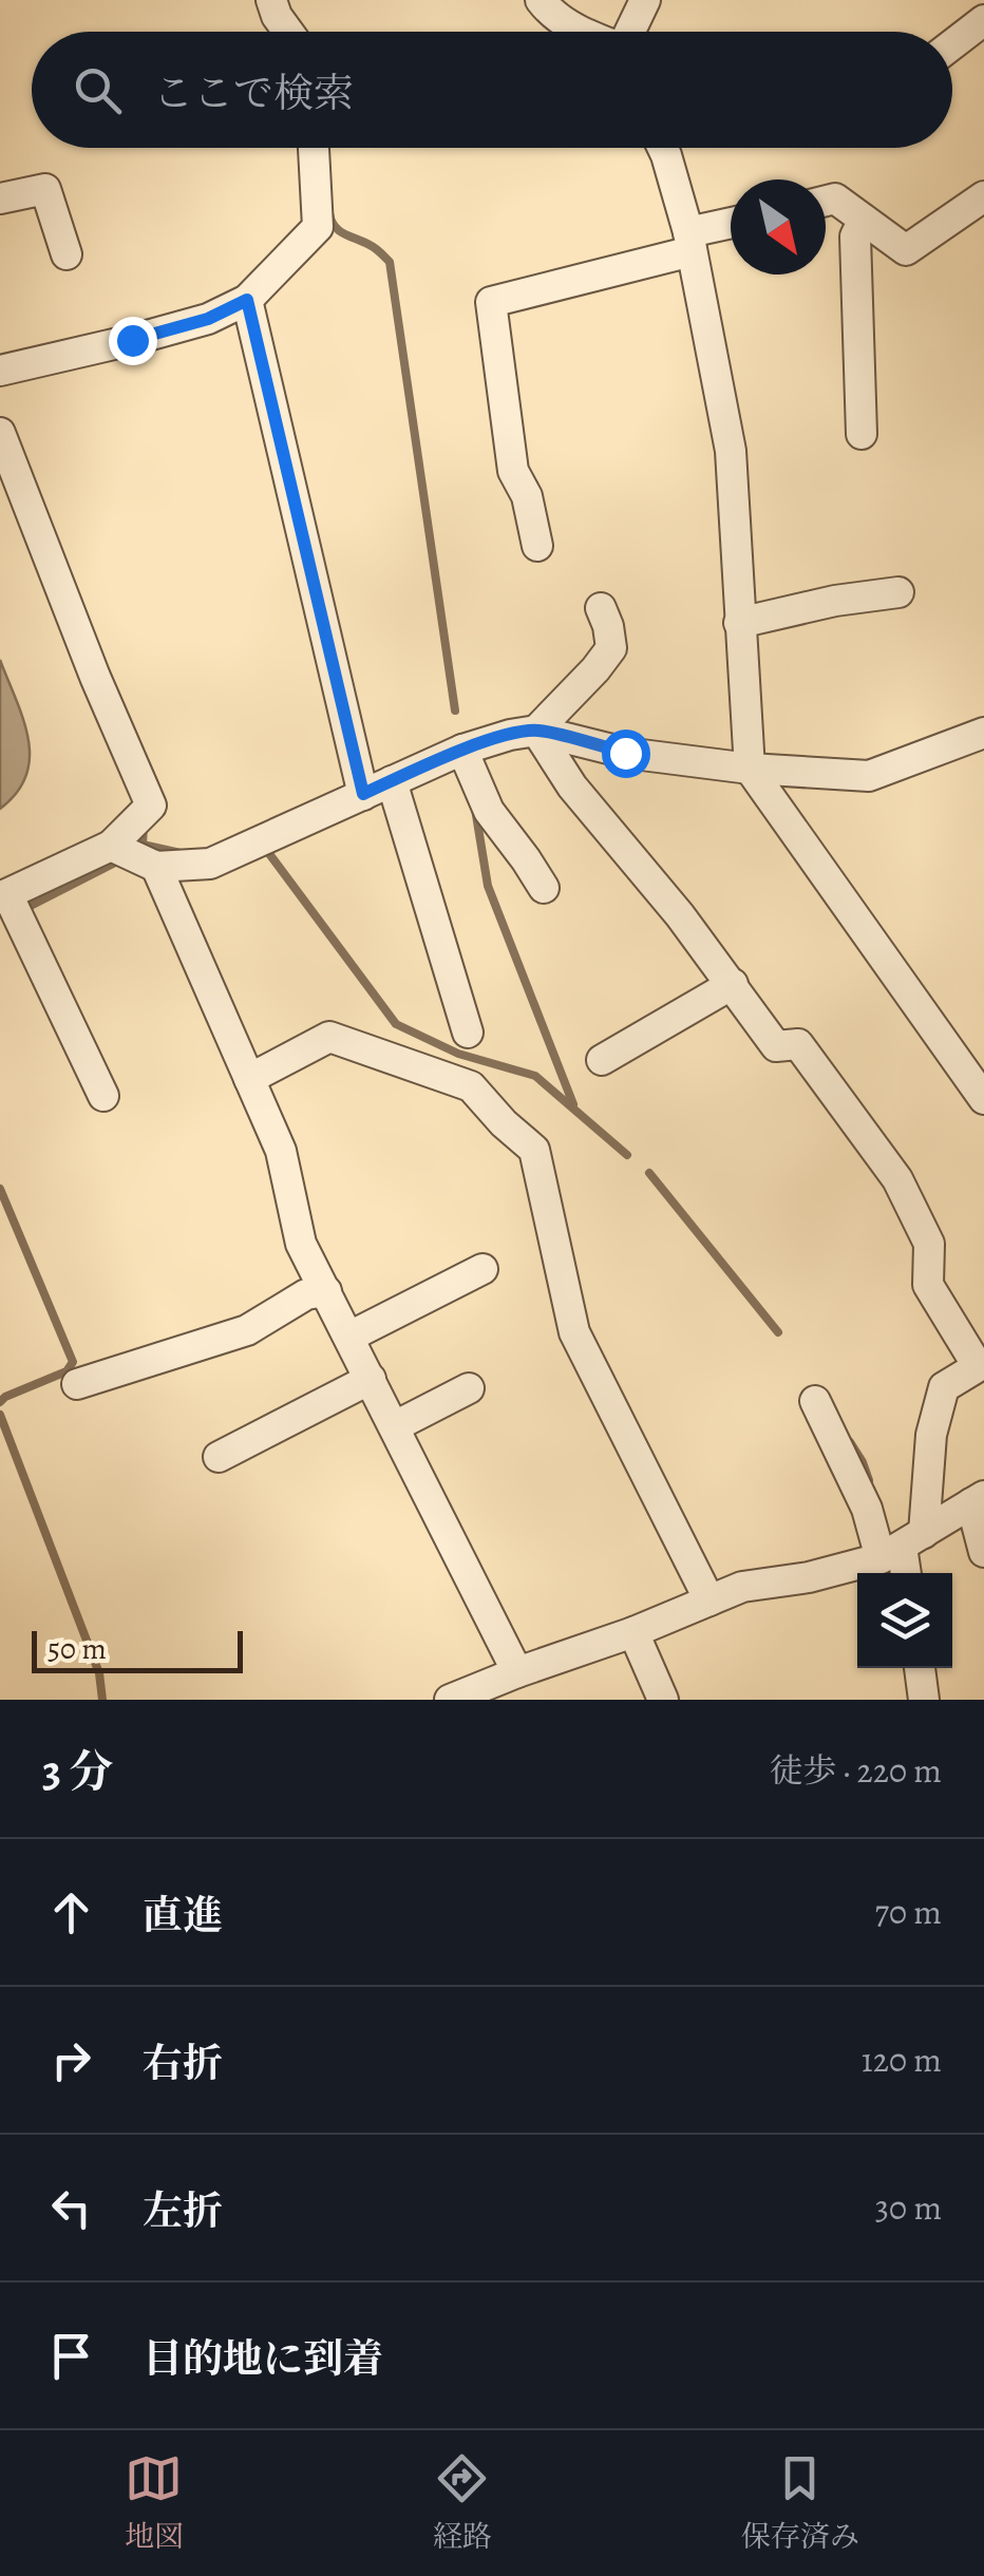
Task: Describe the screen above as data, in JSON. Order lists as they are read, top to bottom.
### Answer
{
  "scale_bar": "50 m",
  "north": "bottom right",
  "page": {
    "search": "ここで検索",
    "scale": "50 m",
    "heading": ["3 分", "徒歩 · 220 m"],
    "list": [
      ["直進", "70 m"],
      ["右折", "120 m"],
      ["左折", "30 m"],
      "目的地に到着"
    ],
    "nav": ["地図", "経路", "保存済み"]
  }
}
